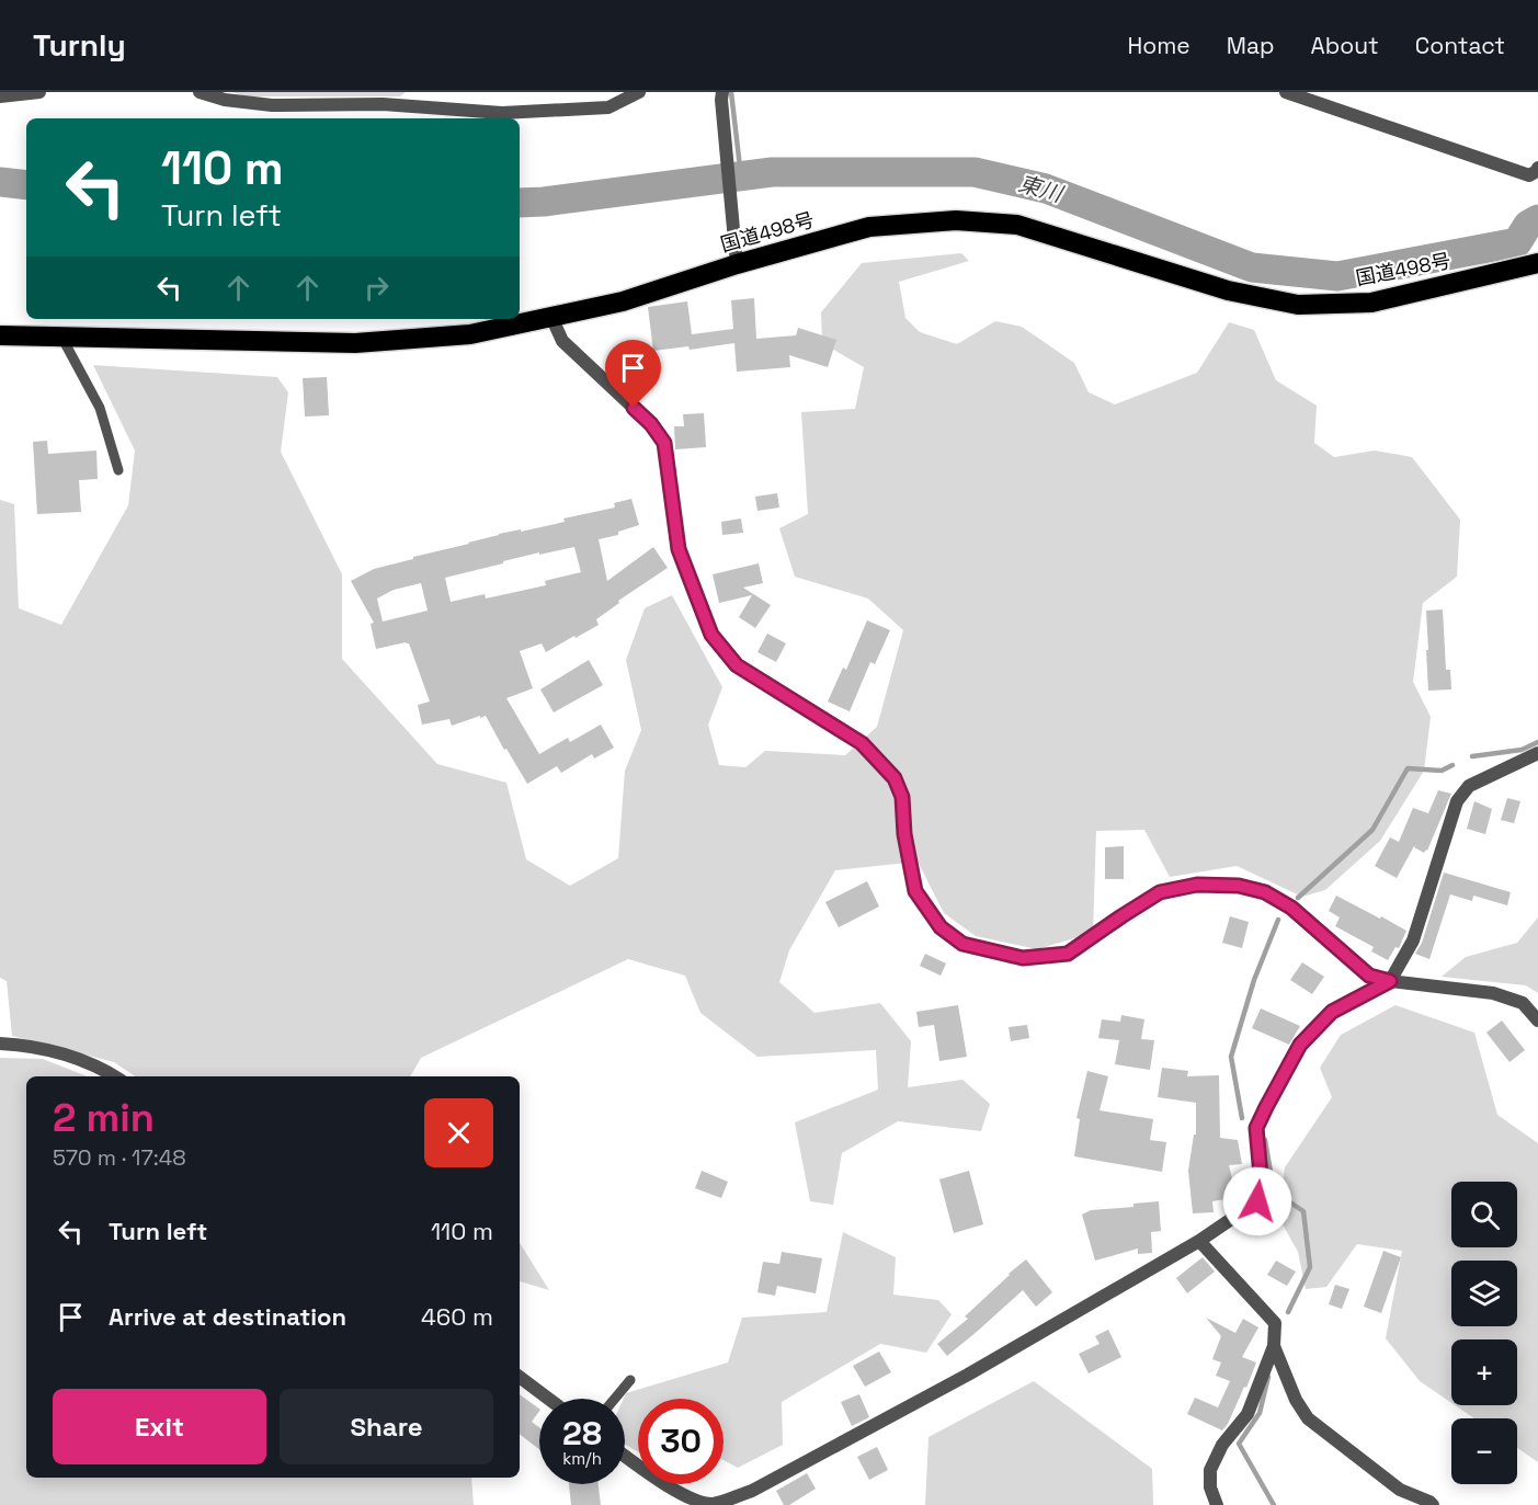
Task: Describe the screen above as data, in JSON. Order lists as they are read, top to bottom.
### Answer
{
  "streets": {
    "highway": ["国道498号"]
  },
  "water": ["東川"],
  "page": {
    "header": "Turnly",
    "nav": [
      "Home",
      "Map",
      "About",
      "Contact"
    ],
    "turn": ["110 m", "Turn left"],
    "heading": ["2 min", "570 m · 17:48"],
    "map_buttons": ["+", "−"],
    "list": [
      {
        "name": "Turn left",
        "value": "110 m"
      },
      {
        "name": "Arrive at destination",
        "value": "460 m"
      }
    ],
    "buttons": ["Exit", "Share"],
    "speed": "28 km/h",
    "limit": "30"
  }
}
